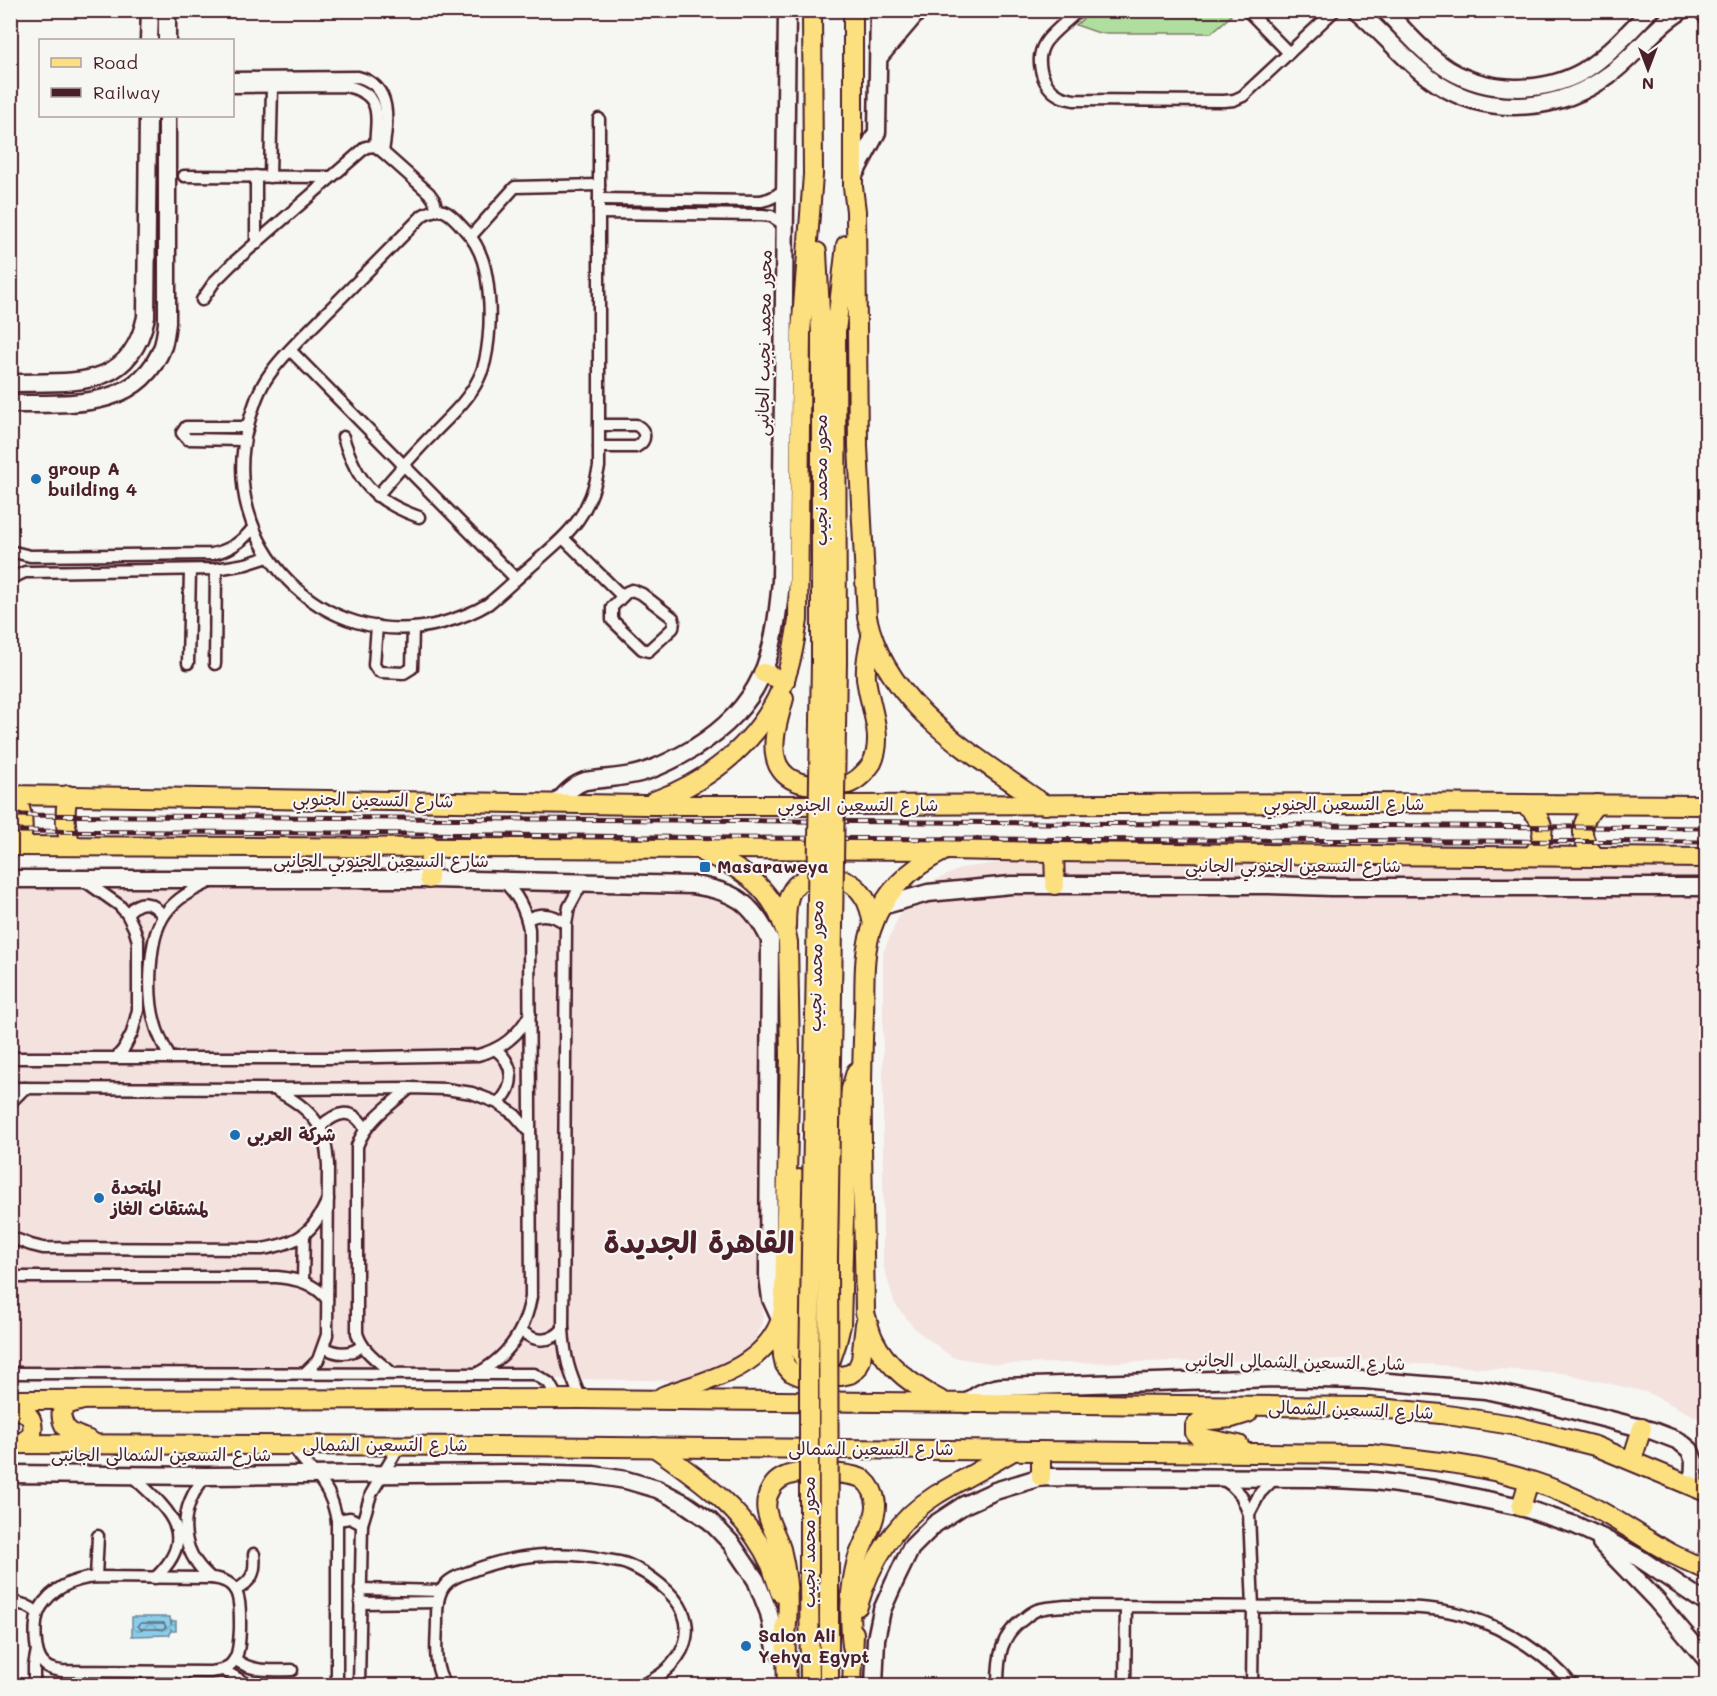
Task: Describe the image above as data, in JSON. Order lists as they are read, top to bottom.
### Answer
{
  "streets": {
    "main road": ["محور محمد نجيب", "شارع التسعين الجنوبي", "شارع التسعين الشمالى"],
    "street": ["محور محمد نجيب الجانبى", "شارع التسعين الجنوبي الجانبى", "شارع التسعين الشمالى الجانبى"]
  },
  "crossings": [
    ["محور محمد نجيب", "شارع التسعين الجنوبي"],
    ["شارع التسعين الشمالى الجانبى", "شارع التسعين الشمالى"]
  ],
  "districts": ["القاهرة الجديدة"],
  "places": {
    "other": [
      "group A building 4",
      "شركة العربى",
      "المتحدة لمشتقات الغاز",
      "Salon Ali Yehya Egypt"
    ],
    "transit": ["Masaraweya"]
  },
  "legend": ["Road", "Railway"],
  "north": "bottom"
}
